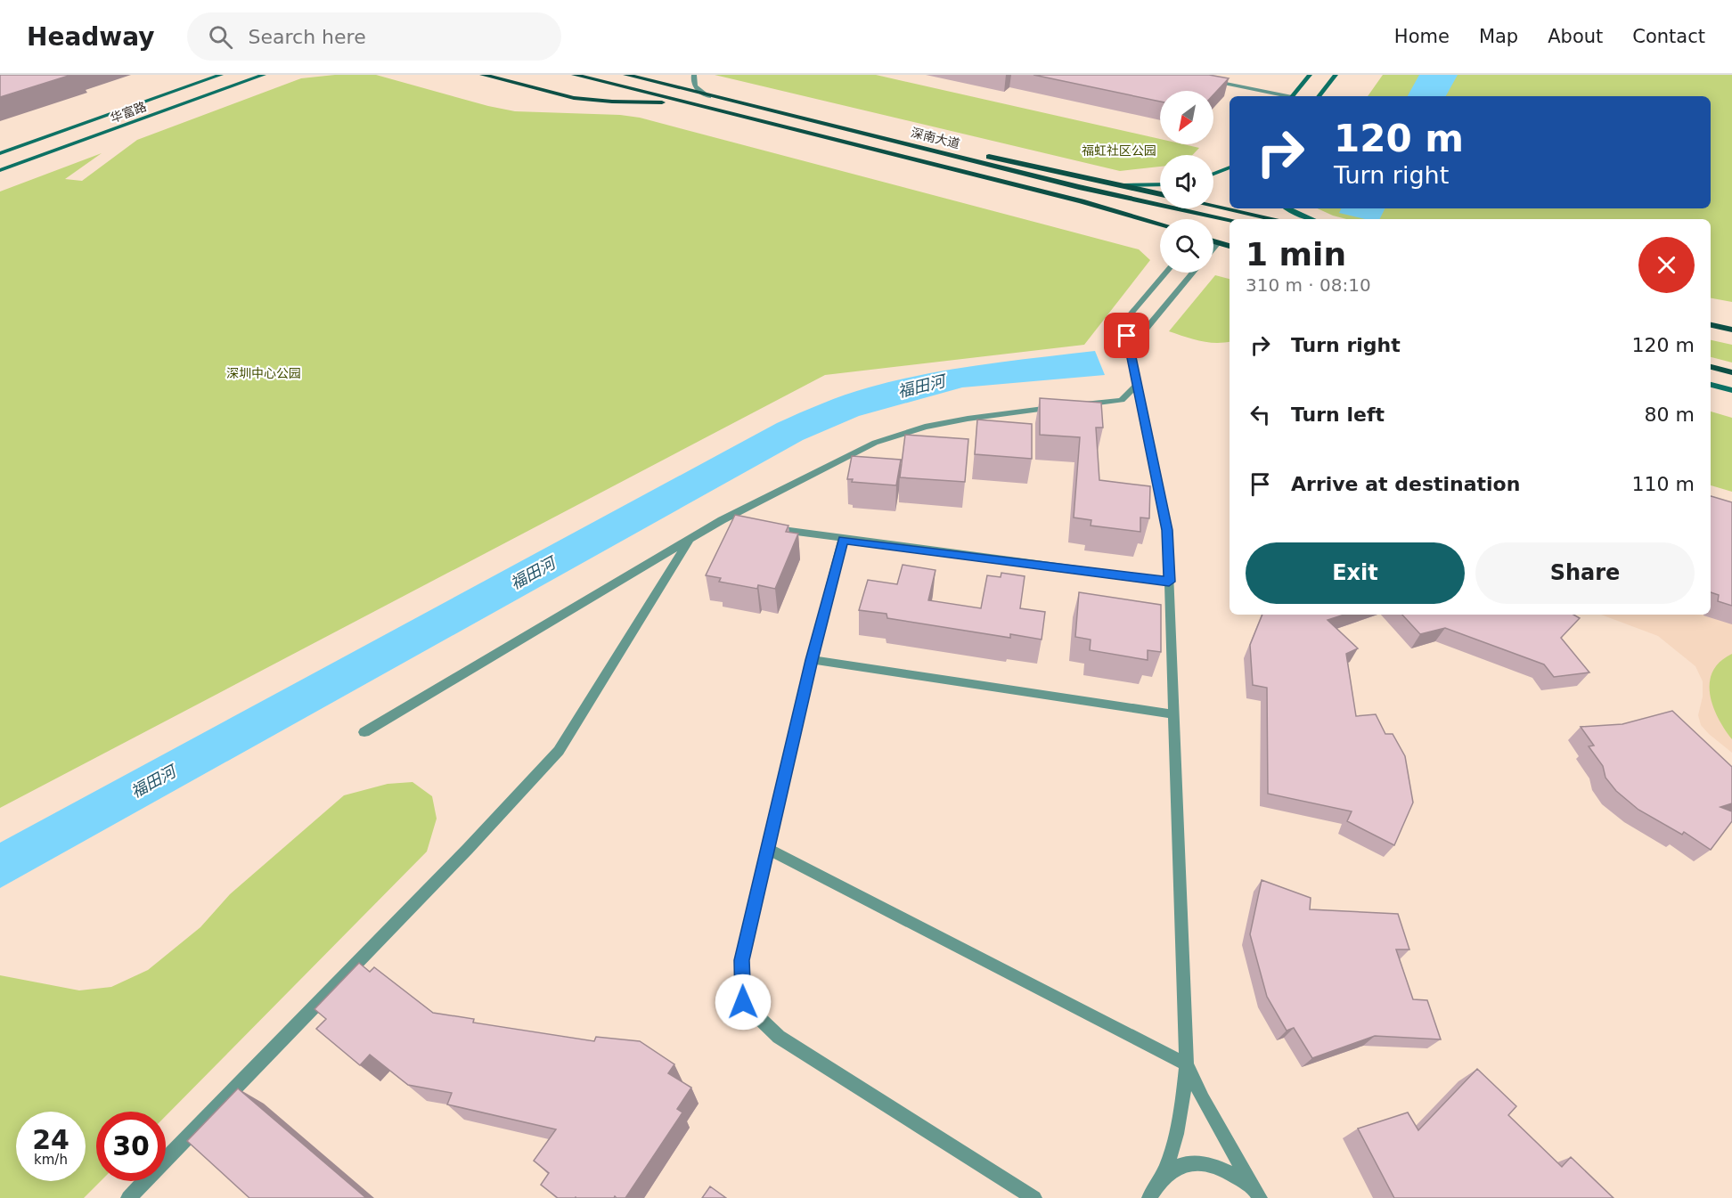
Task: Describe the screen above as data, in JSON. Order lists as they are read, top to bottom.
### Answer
{
  "streets": {
    "main road": ["华富路", "深南大道"]
  },
  "water": ["福田河"],
  "parks": ["福虹社区公园", "深圳中心公园"],
  "north": "bottom left",
  "page": {
    "header": "Headway",
    "search": "Search here",
    "nav": [
      "Home",
      "Map",
      "About",
      "Contact"
    ],
    "turn": ["120 m", "Turn right"],
    "heading": ["1 min", "310 m · 08:10"],
    "list": [
      {
        "name": "Turn right",
        "value": "120 m"
      },
      {
        "name": "Turn left",
        "value": "80 m"
      },
      {
        "name": "Arrive at destination",
        "value": "110 m"
      }
    ],
    "buttons": ["Exit", "Share"],
    "speed": "24 km/h",
    "limit": "30"
  }
}
